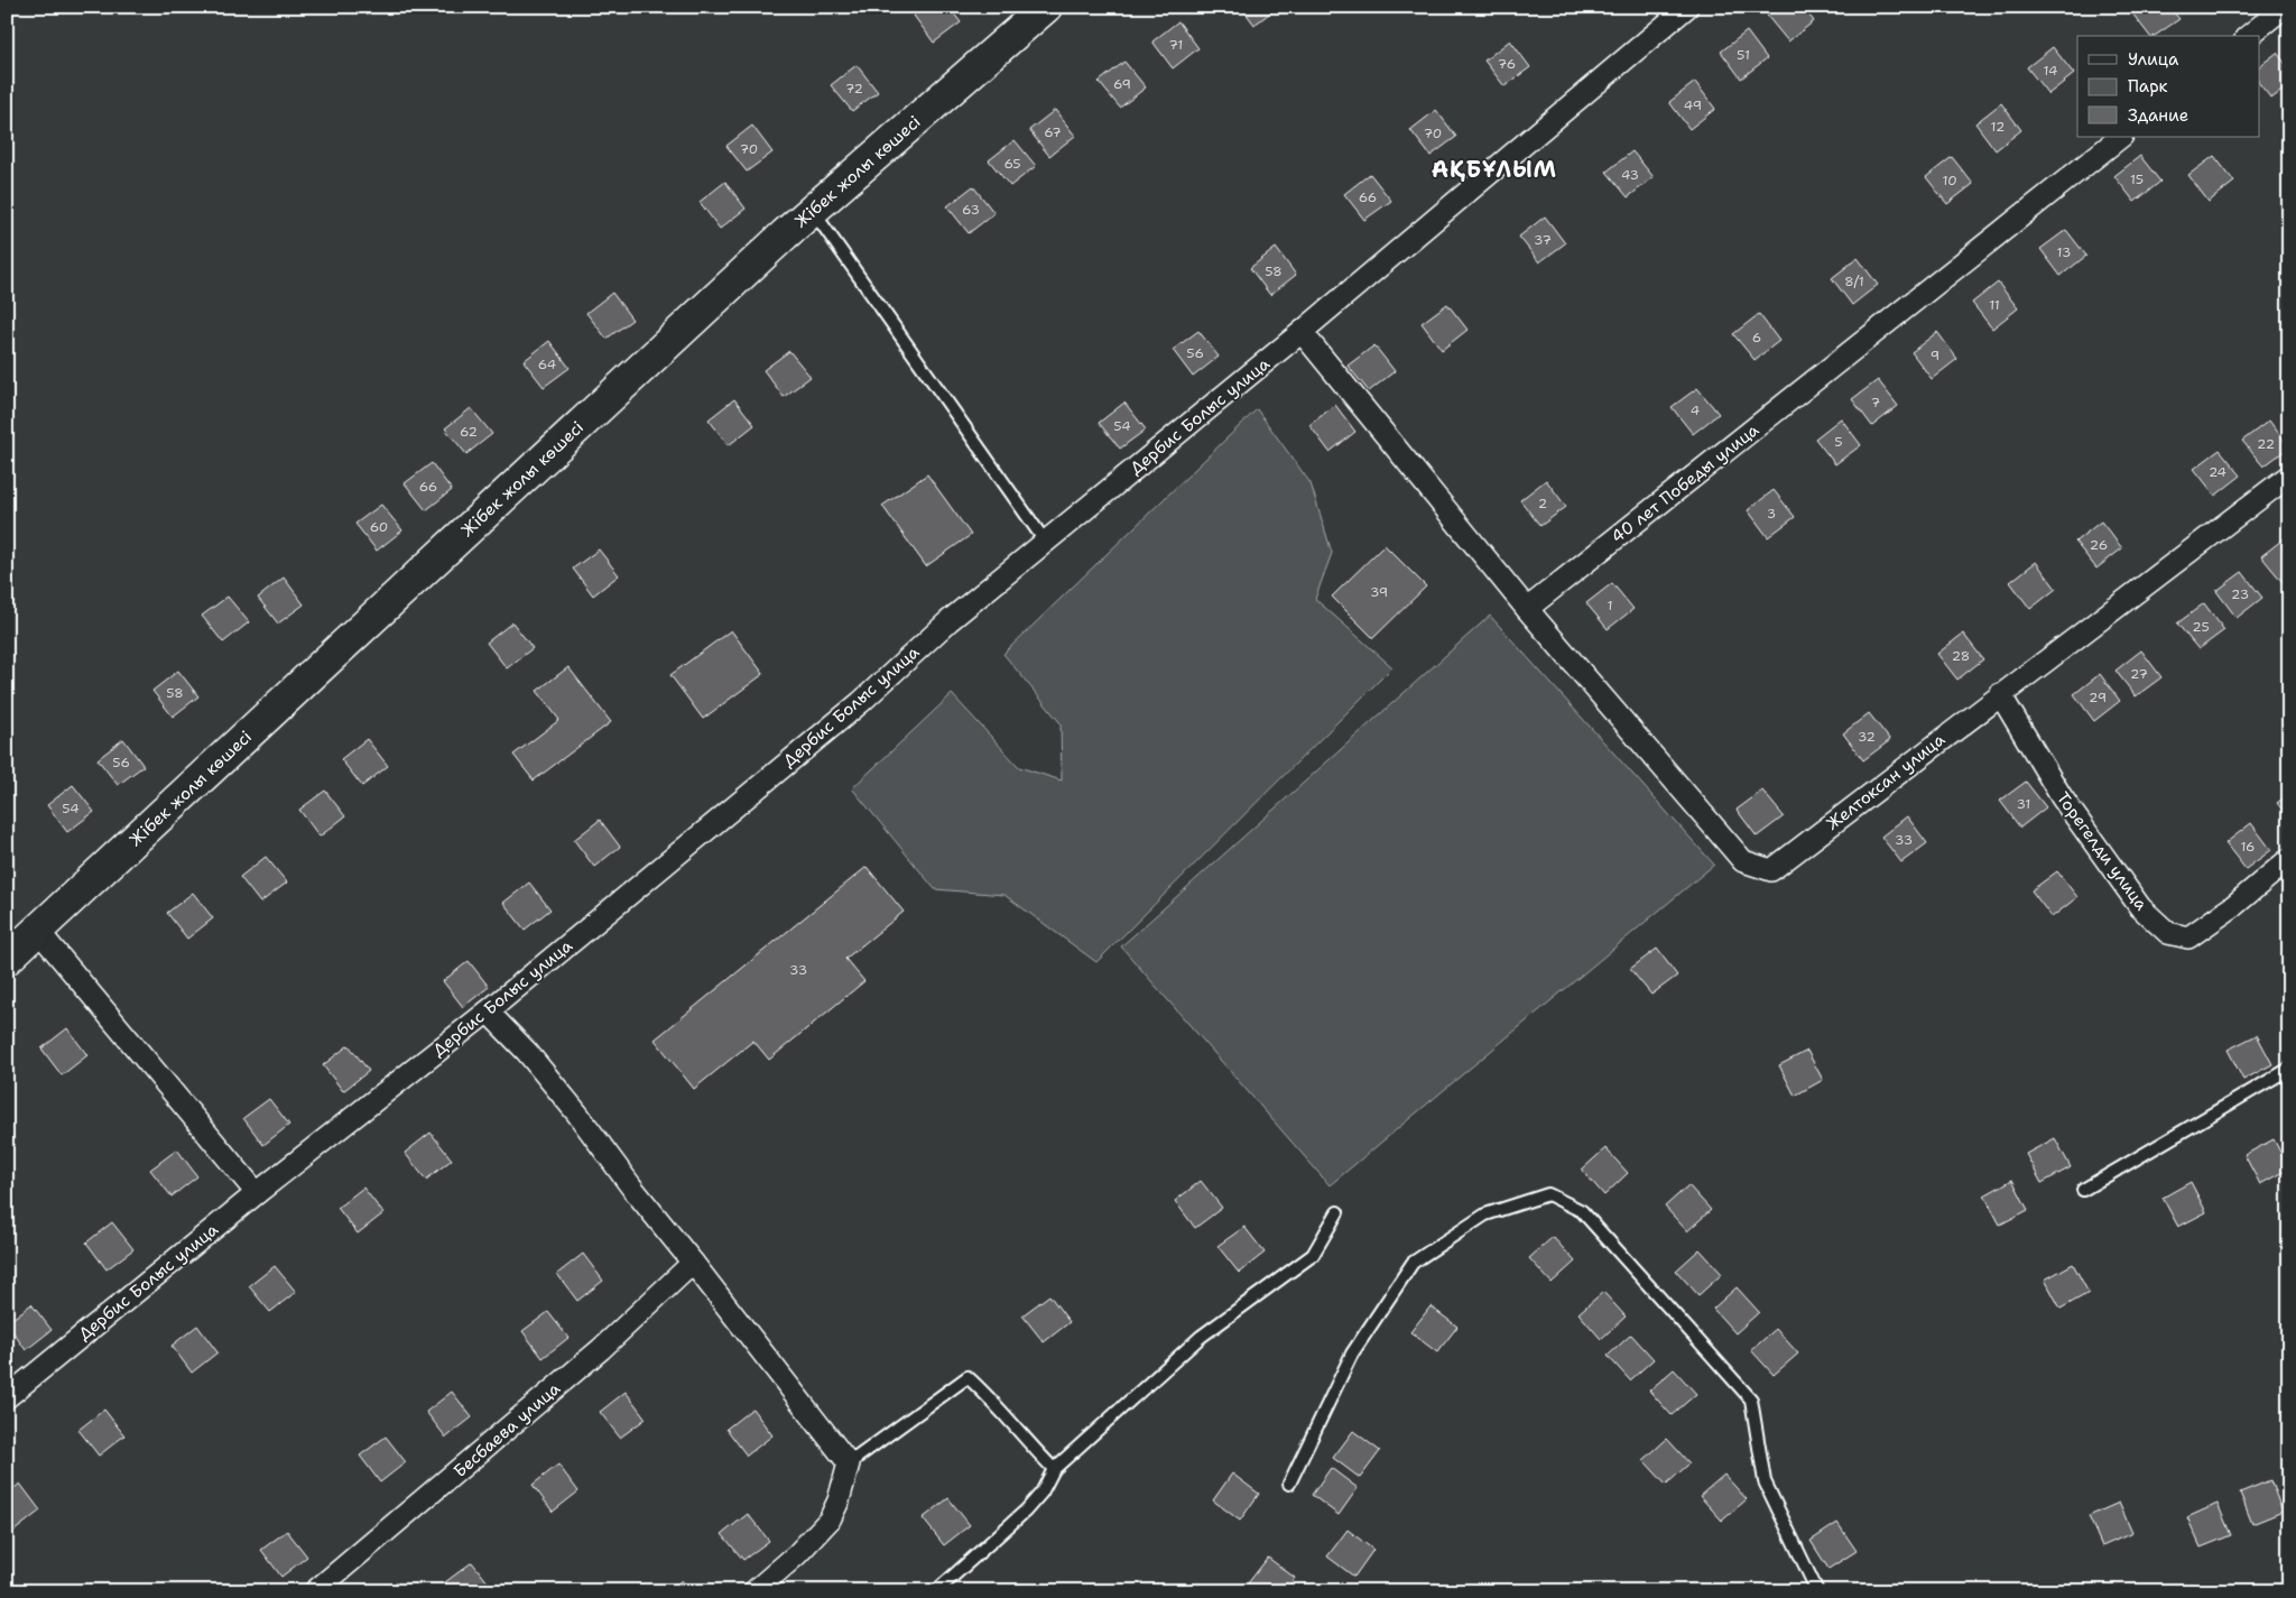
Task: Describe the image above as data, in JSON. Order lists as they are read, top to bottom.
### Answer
{
  "streets": {
    "street": [
      "Жібек жолы көшесі",
      "Дербис Болыс улица",
      "40 лет Победы улица",
      "Желтоксан улица",
      "Торегелди улица",
      "Бесбаева улица"
    ]
  },
  "crossings": [
    ["40 лет Победы улица", "Желтоксан улица"],
    ["Желтоксан улица", "Торегелди улица"]
  ],
  "districts": ["АҚБҰЛЫМ"],
  "house_numbers": [
    "71",
    "51",
    "76",
    "14",
    "69",
    "72",
    "49",
    "12",
    "67",
    "70",
    "70",
    "65",
    "43",
    "15",
    "10",
    "66",
    "63",
    "37",
    "13",
    "58",
    "8/1",
    "11",
    "6",
    "56",
    "9",
    "64",
    "7",
    "4",
    "54",
    "62",
    "5",
    "22",
    "24",
    "66",
    "2",
    "3",
    "60",
    "26",
    "39",
    "23",
    "1",
    "25",
    "28",
    "27",
    "58",
    "29",
    "32",
    "56",
    "31",
    "54",
    "33",
    "16",
    "33"
  ],
  "legend": ["Улица", "Парк", "Здание"]
}
